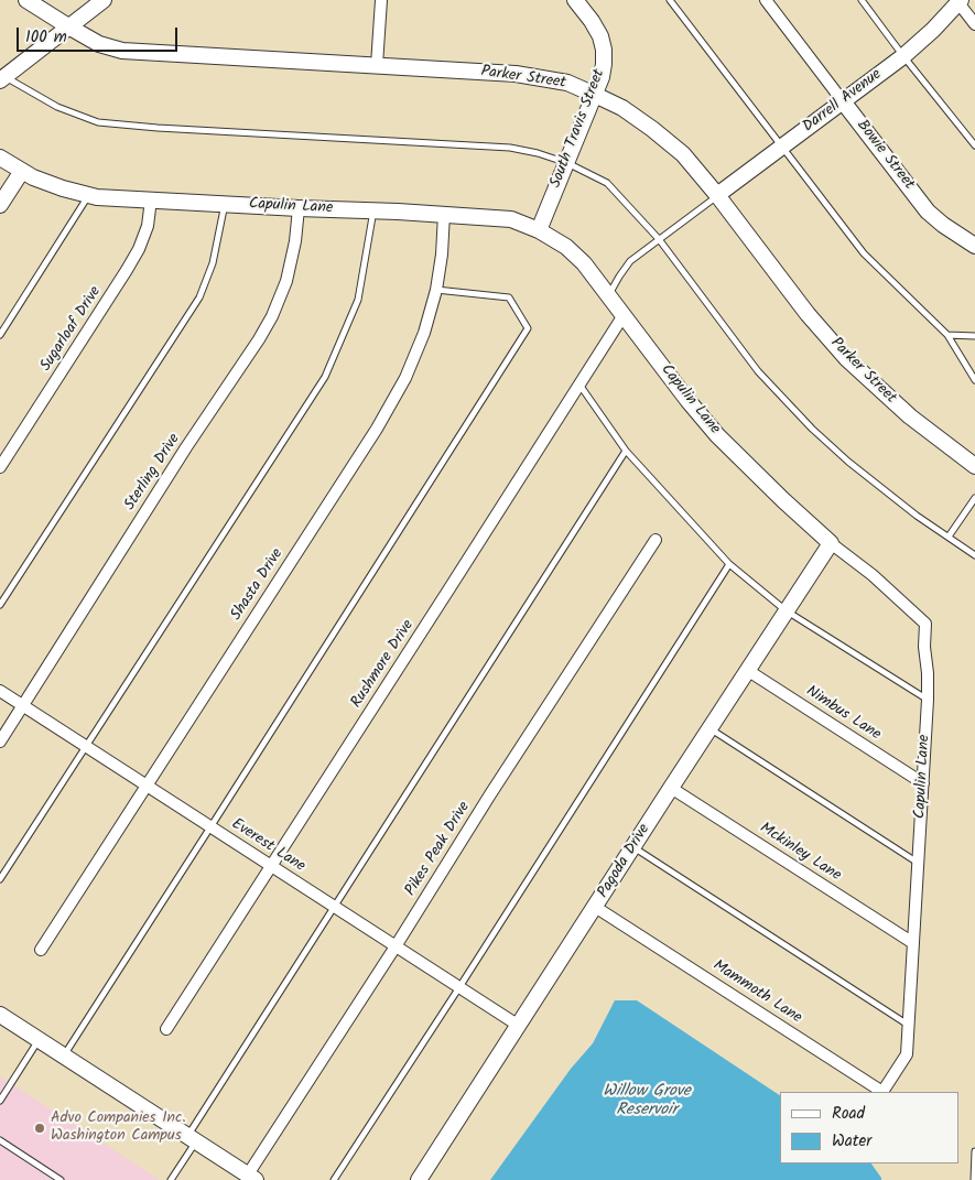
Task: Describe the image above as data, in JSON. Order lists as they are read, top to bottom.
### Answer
{
  "streets": {
    "street": [
      "Parker Street",
      "Darrell Avenue",
      "South Travis Street",
      "Bowie Street",
      "Capulin Lane",
      "Sugarloaf Drive",
      "Sterling Drive",
      "Shasta Drive",
      "Rushmore Drive",
      "Nimbus Lane",
      "Everest Lane",
      "Pikes Peak Drive",
      "Mckinley Lane",
      "Pagoda Drive",
      "Mammoth Lane"
    ]
  },
  "crossings": [
    ["Parker Street", "Darrell Avenue"],
    ["Parker Street", "South Travis Street"],
    ["Darrell Avenue", "Bowie Street"],
    ["South Travis Street", "Capulin Lane"],
    ["Capulin Lane", "Sugarloaf Drive"],
    ["Capulin Lane", "Sterling Drive"],
    ["Capulin Lane", "Shasta Drive"],
    ["Capulin Lane", "Rushmore Drive"],
    ["Capulin Lane", "Nimbus Lane"],
    ["Capulin Lane", "Mckinley Lane"],
    ["Capulin Lane", "Pagoda Drive"],
    ["Capulin Lane", "Mammoth Lane"],
    ["Sterling Drive", "Everest Lane"],
    ["Shasta Drive", "Everest Lane"],
    ["Rushmore Drive", "Everest Lane"],
    ["Nimbus Lane", "Pagoda Drive"],
    ["Everest Lane", "Pikes Peak Drive"],
    ["Everest Lane", "Pagoda Drive"],
    ["Mckinley Lane", "Pagoda Drive"],
    ["Pagoda Drive", "Mammoth Lane"]
  ],
  "water": ["Willow Grove Reservoir"],
  "places": ["Advo Companies Inc. Washington Campus"],
  "legend": ["Road", "Water"],
  "scale_bar": "100 m"
}
